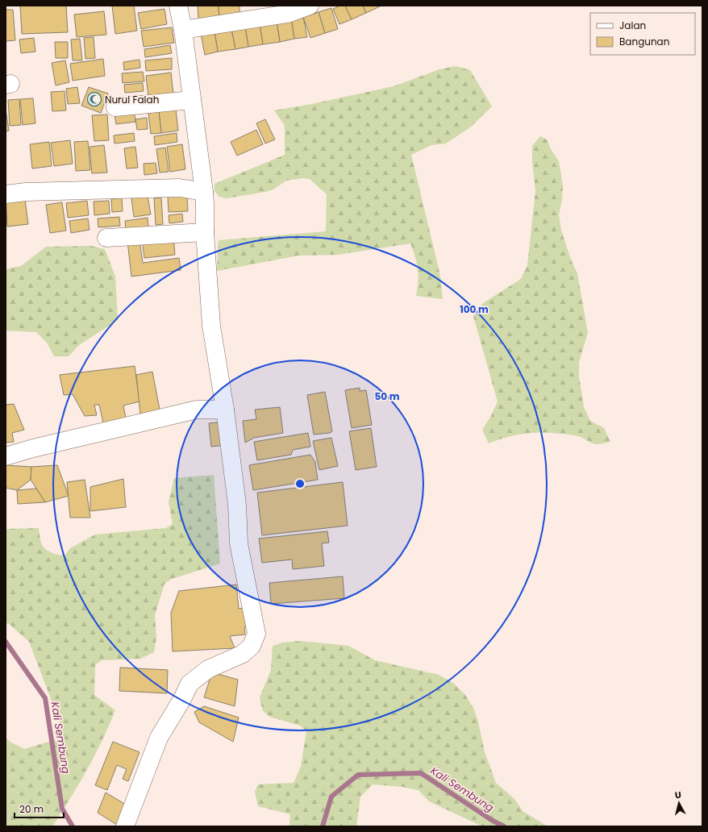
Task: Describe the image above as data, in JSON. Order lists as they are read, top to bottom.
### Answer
{
  "water": ["Kali Sembung"],
  "places": {
    "mosque": ["Nurul Falah"]
  },
  "legend": ["Jalan", "Bangunan"],
  "scale_bar": "20 m",
  "north": "top",
  "rings": ["100 m", "50 m"]
}
